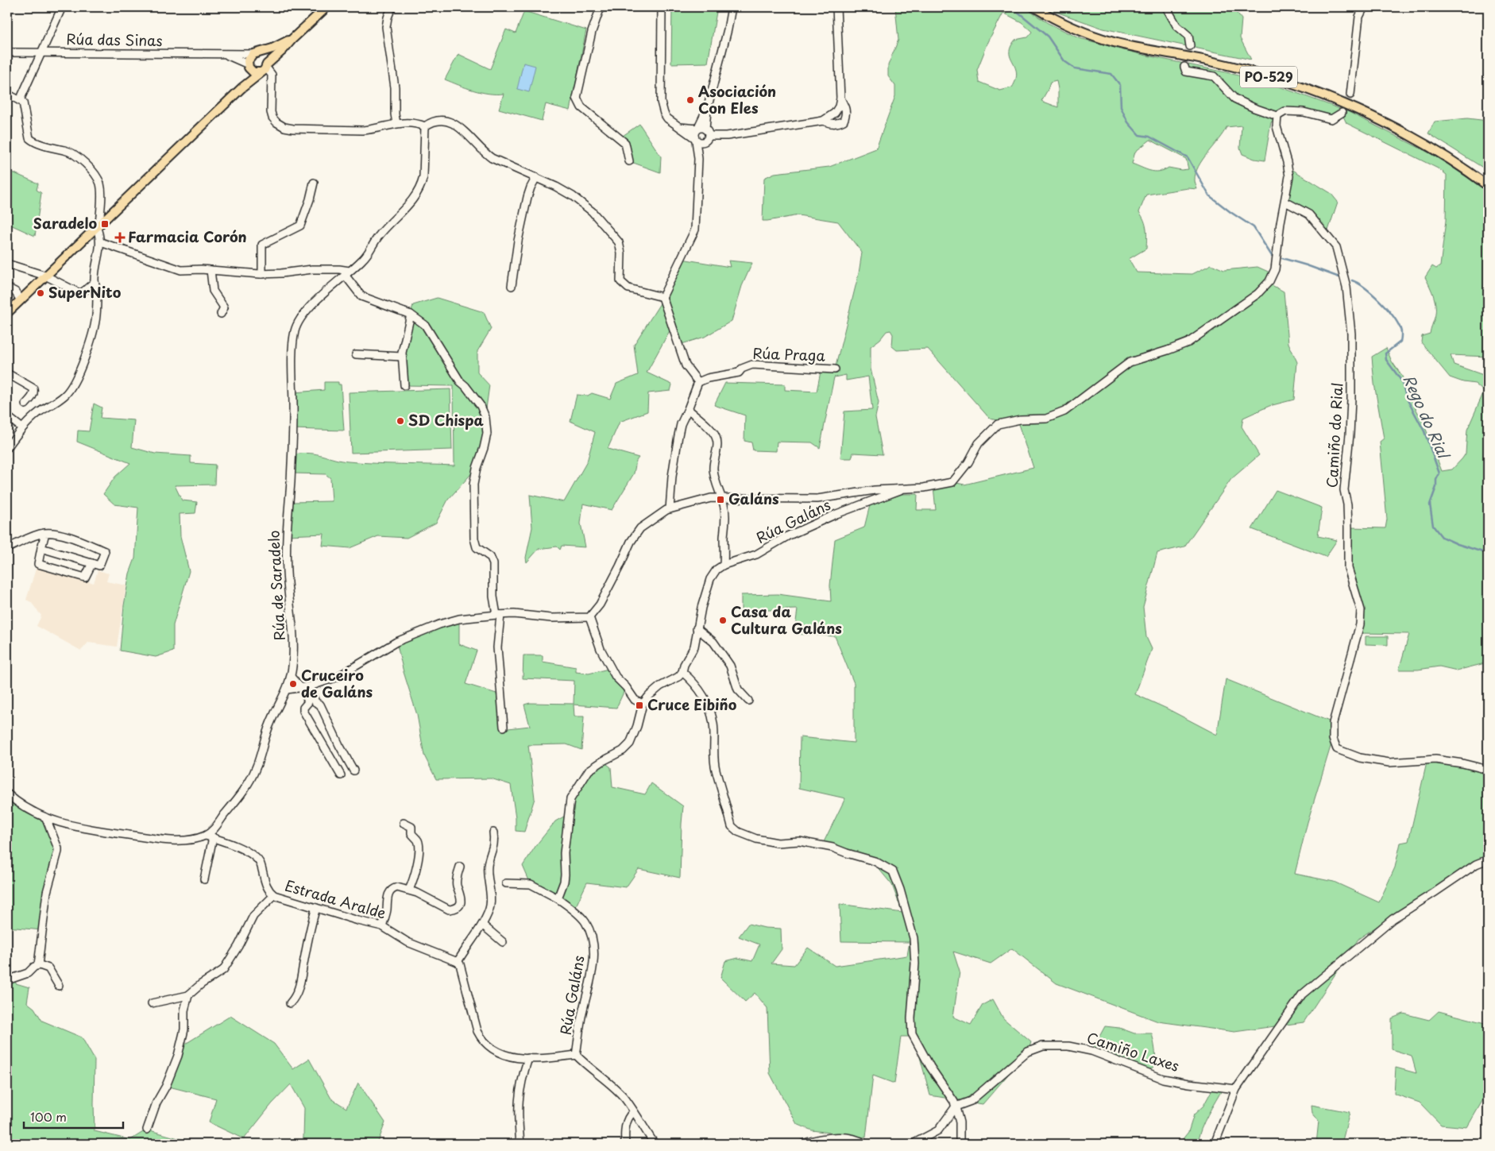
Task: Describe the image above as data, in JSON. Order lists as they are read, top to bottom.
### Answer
{
  "streets": {
    "main road": ["PO-529"],
    "street": [
      "Rúa das Sinas",
      "Rúa Praga",
      "Camiño do Rial",
      "Rúa Galáns",
      "Rúa de Saradelo",
      "Estrada Aralde",
      "Camiño Laxes"
    ]
  },
  "crossings": [
    ["Rúa de Saradelo", "Estrada Aralde"]
  ],
  "water": ["Rego do Rial"],
  "places": {
    "other": [
      "Asociación Con Eles",
      "SuperNito",
      "SD Chispa",
      "Casa da Cultura Galáns",
      "Cruceiro de Galáns"
    ],
    "transit": ["Saradelo", "Galáns", "Cruce Eibiño"],
    "health": ["Farmacia Corón"]
  },
  "scale_bar": "100 m"
}
